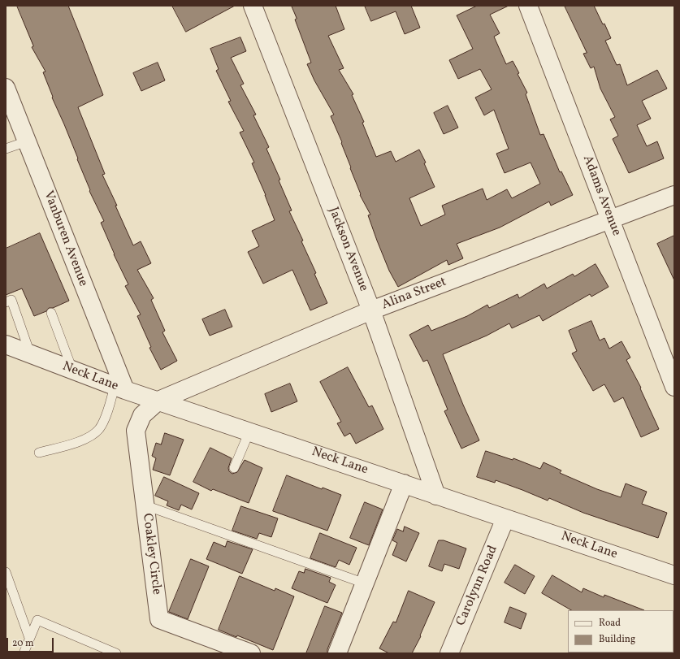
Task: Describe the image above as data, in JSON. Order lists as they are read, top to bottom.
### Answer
{
  "streets": {
    "street": [
      "Adams Avenue",
      "Vanburen Avenue",
      "Jackson Avenue",
      "Alina Street",
      "Neck Lane",
      "Coakley Circle",
      "Carolynn Road"
    ]
  },
  "crossings": [
    ["Adams Avenue", "Alina Street"],
    ["Vanburen Avenue", "Neck Lane"],
    ["Jackson Avenue", "Alina Street"],
    ["Jackson Avenue", "Neck Lane"],
    ["Alina Street", "Neck Lane"],
    ["Alina Street", "Coakley Circle"],
    ["Neck Lane", "Coakley Circle"],
    ["Neck Lane", "Carolynn Road"]
  ],
  "legend": ["Road", "Building"],
  "scale_bar": "20 m"
}
